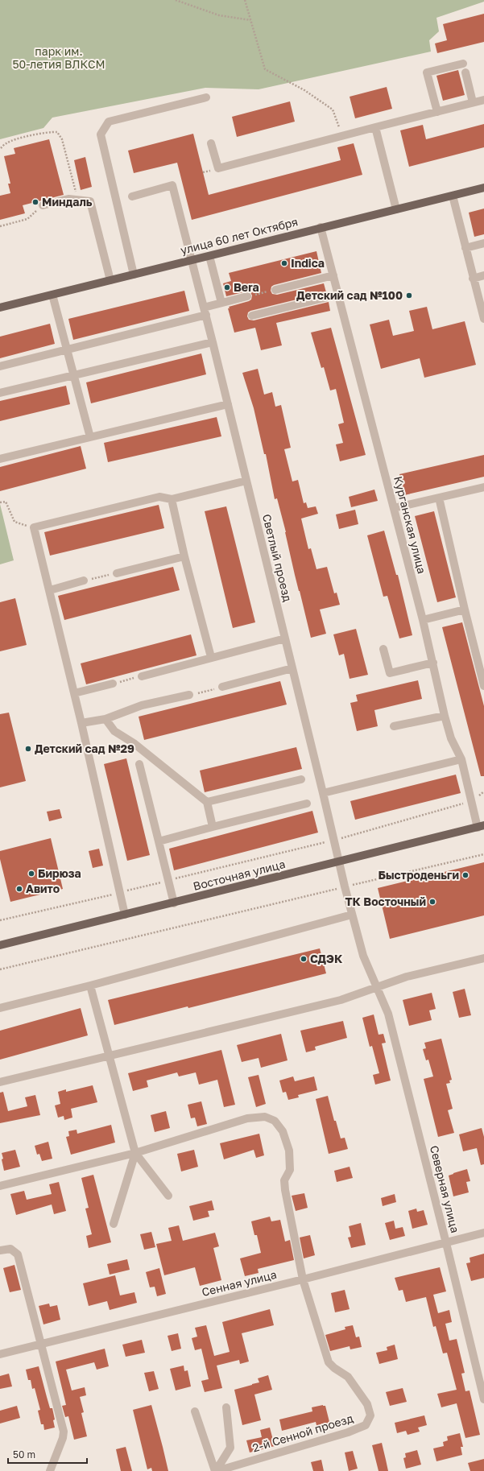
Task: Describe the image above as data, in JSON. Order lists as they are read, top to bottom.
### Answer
{
  "streets": {
    "main road": ["улица 60 лет Октября", "Восточная улица"],
    "street": [
      "Курганская улица",
      "Светлый проезд",
      "Северная улица",
      "Сенная улица",
      "2-й Сенной проезд"
    ]
  },
  "crossings": [
    ["улица 60 лет Октября", "Курганская улица"],
    ["улица 60 лет Октября", "Светлый проезд"],
    ["Курганская улица", "Восточная улица"],
    ["Светлый проезд", "Восточная улица"],
    ["Светлый проезд", "Северная улица"],
    ["Северная улица", "Сенная улица"],
    ["Сенная улица", "2-й Сенной проезд"]
  ],
  "parks": ["парк им. 50-летия ВЛКСМ"],
  "places": [
    "Миндаль",
    "Indica",
    "Bera",
    "Детский сад №100",
    "Детский сад №29",
    "Бирюза",
    "Быстроденьги",
    "Авито",
    "ТК Восточный",
    "СДЭК"
  ],
  "scale_bar": "50 m"
}
